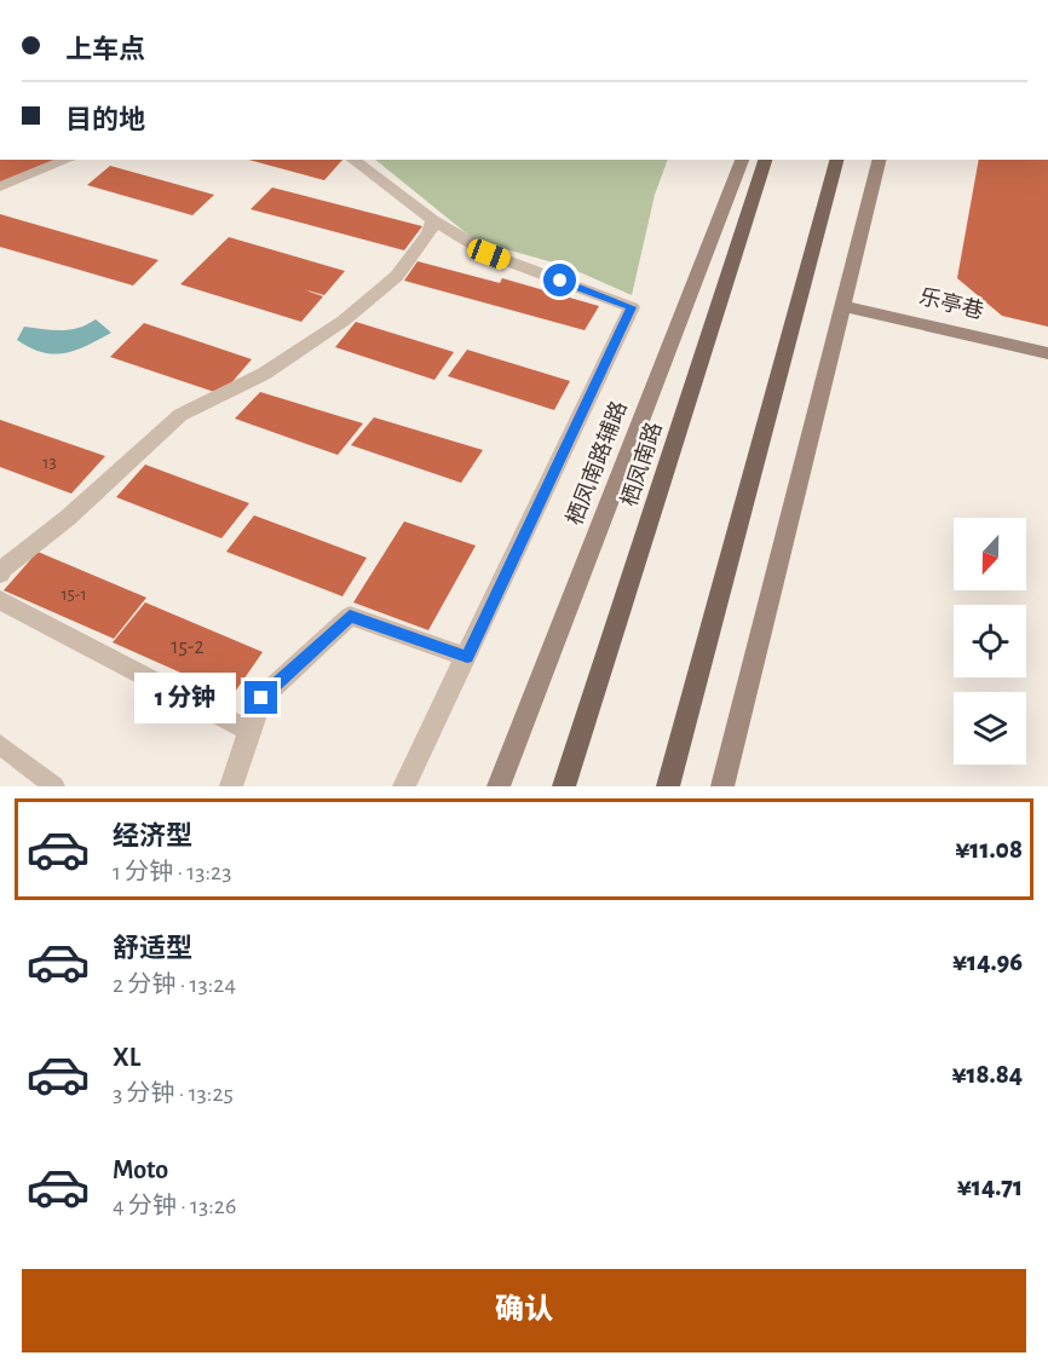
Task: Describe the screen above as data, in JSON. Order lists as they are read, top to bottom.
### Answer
{
  "streets": {
    "main road": ["栖凤南路"],
    "street": ["乐亭巷", "栖凤南路辅路"]
  },
  "house_numbers": ["13", "15-1", "15-2"],
  "north": "bottom",
  "page": {
    "banner": ["上车点", "目的地"],
    "bubble": "1 分钟",
    "list": [
      {
        "name": "经济型",
        "note": "1 分钟 · 13:23",
        "value": "¥11.08"
      },
      {
        "name": "舒适型",
        "note": "2 分钟 · 13:24",
        "value": "¥14.96"
      },
      {
        "name": "XL",
        "note": "3 分钟 · 13:25",
        "value": "¥18.84"
      },
      {
        "name": "Moto",
        "note": "4 分钟 · 13:26",
        "value": "¥14.71"
      }
    ],
    "buttons": "确认"
  }
}
